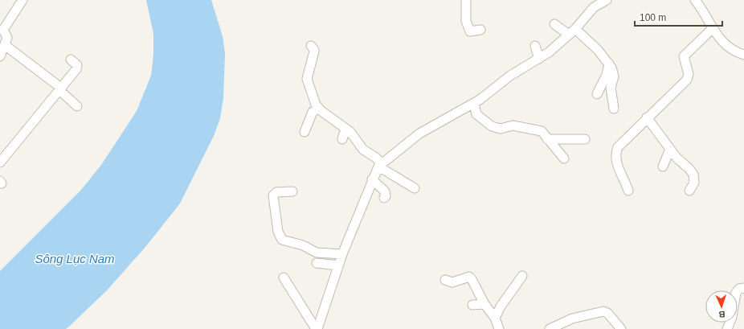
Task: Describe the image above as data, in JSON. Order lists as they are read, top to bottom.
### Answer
{
  "water": ["Sông Lục Nam"],
  "scale_bar": "100 m",
  "north": "bottom"
}
